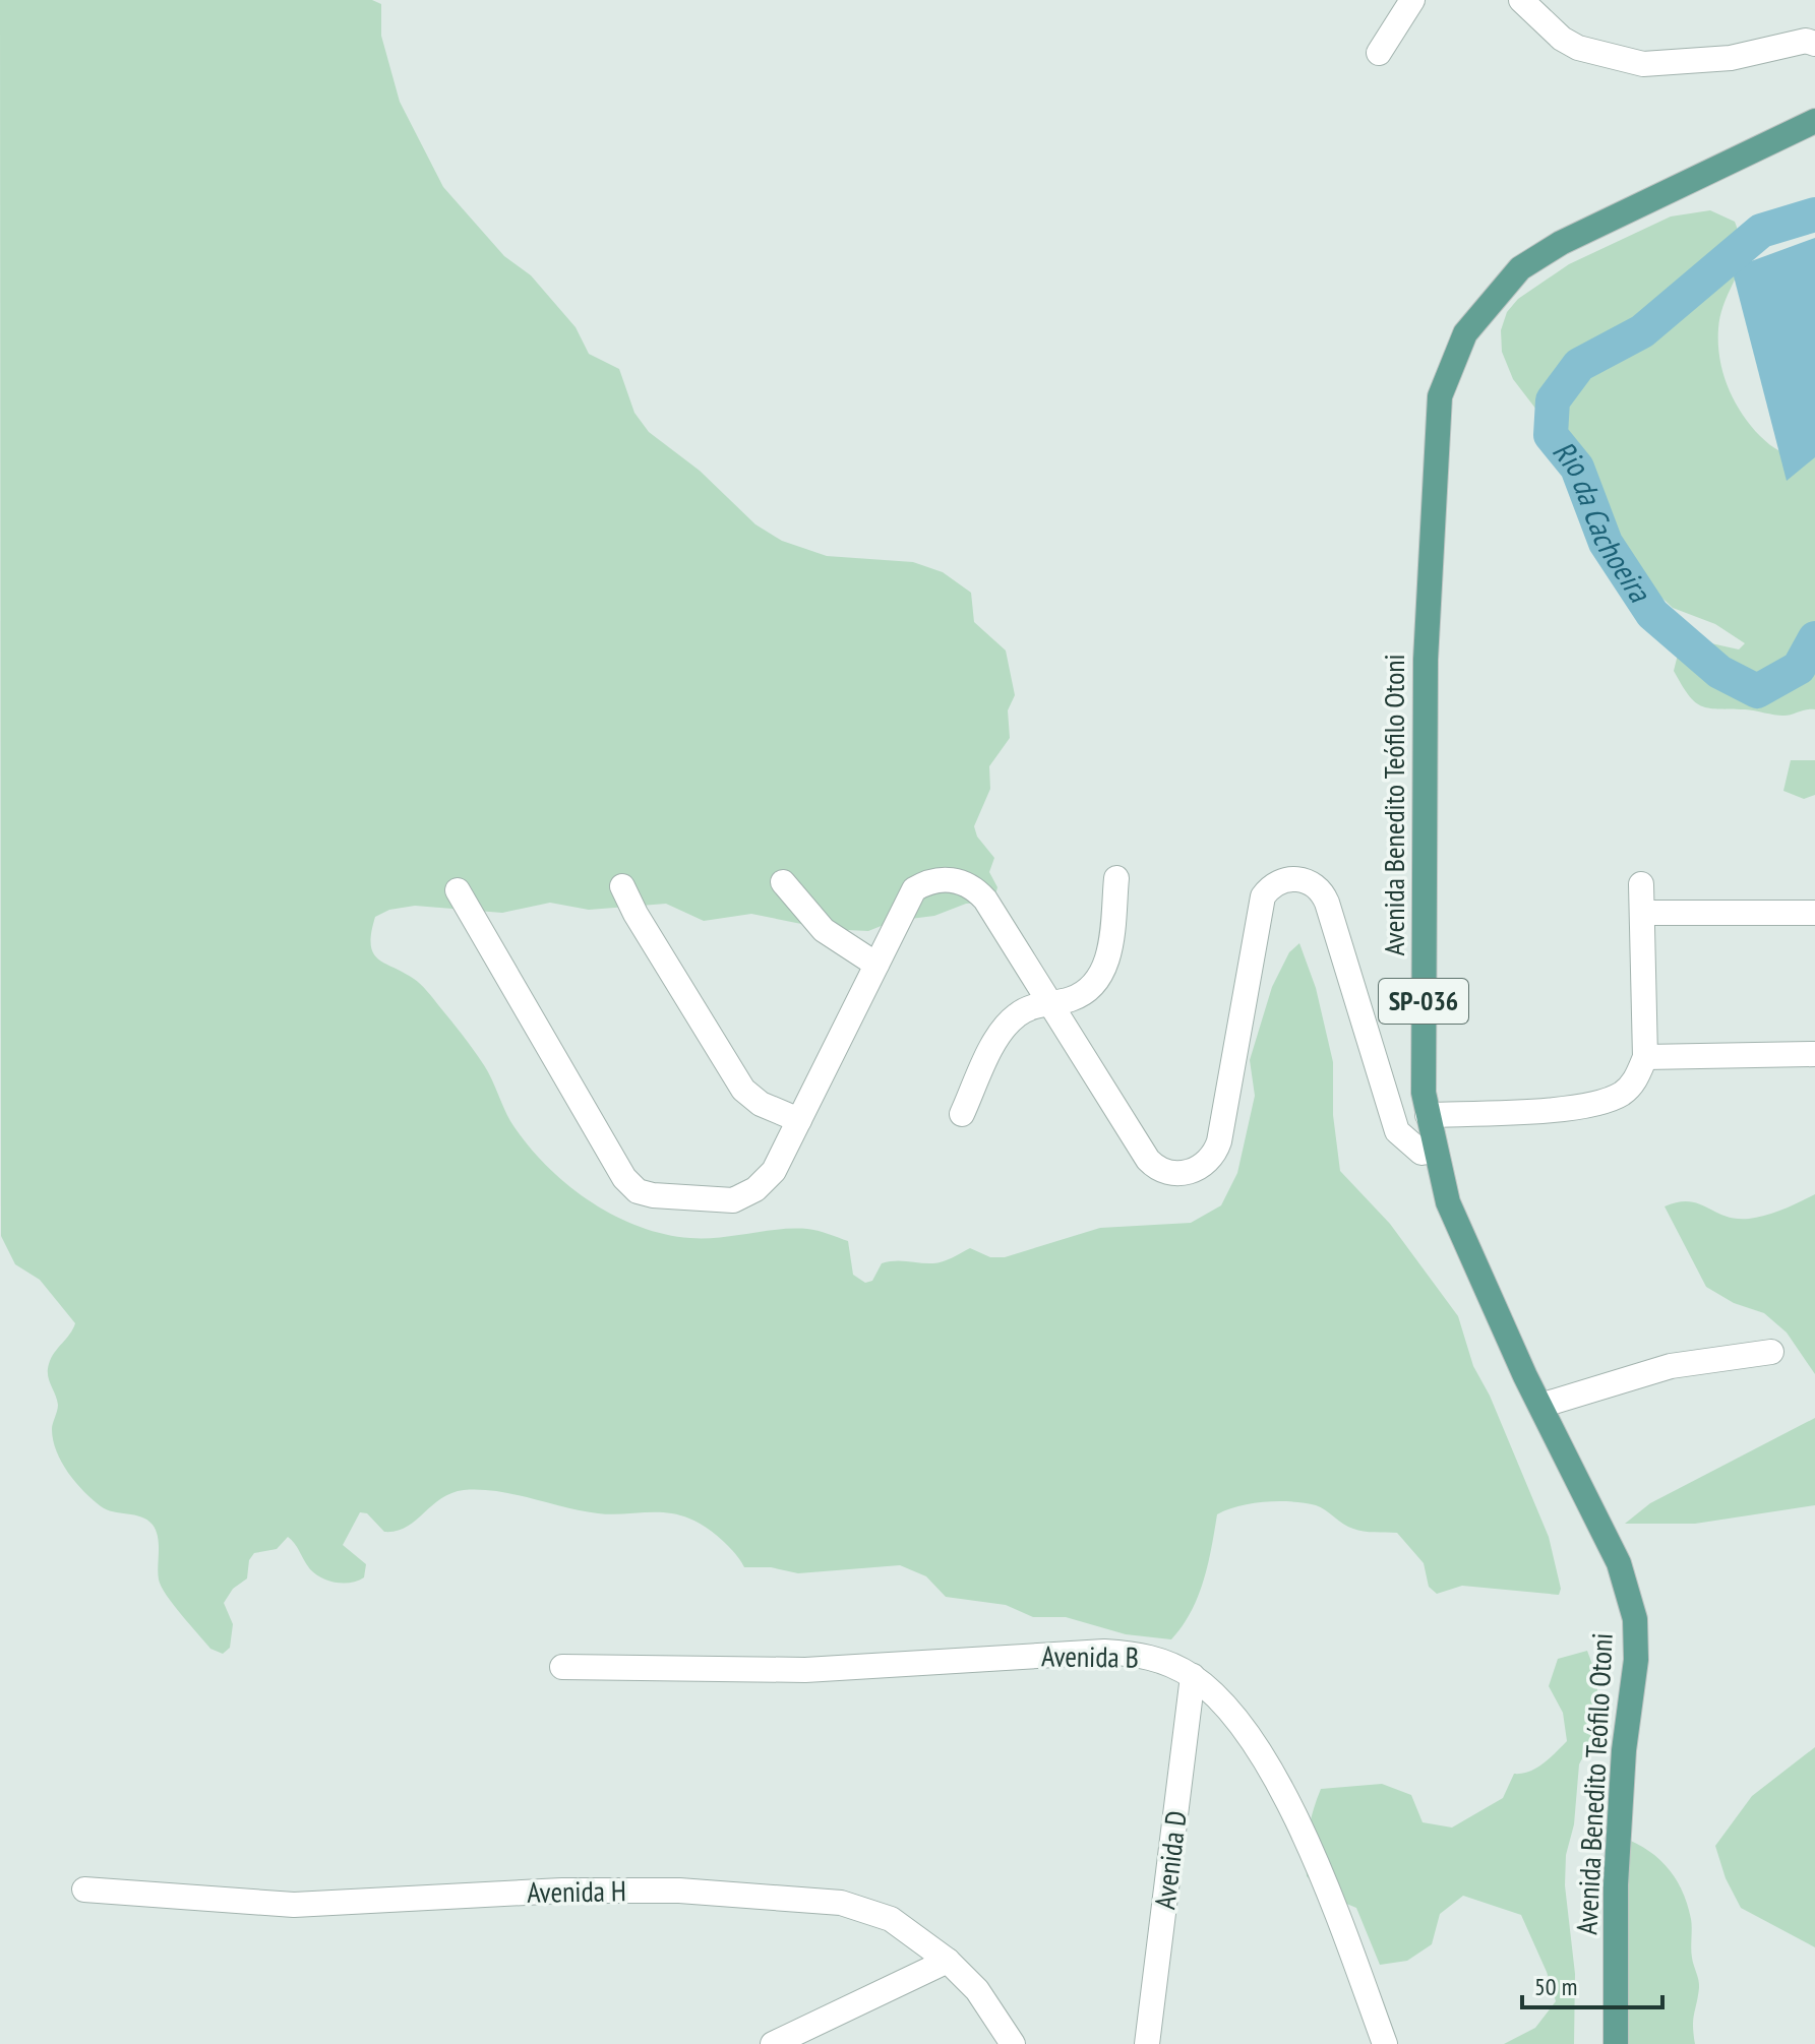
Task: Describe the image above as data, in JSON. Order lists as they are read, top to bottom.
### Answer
{
  "streets": {
    "main road": ["Avenida Benedito Teófilo Otoni", "SP-036"],
    "street": ["Avenida B", "Avenida D", "Avenida H"]
  },
  "crossings": [
    ["Avenida B", "Avenida D"]
  ],
  "water": ["Rio da Cachoeira"],
  "scale_bar": "50 m"
}
